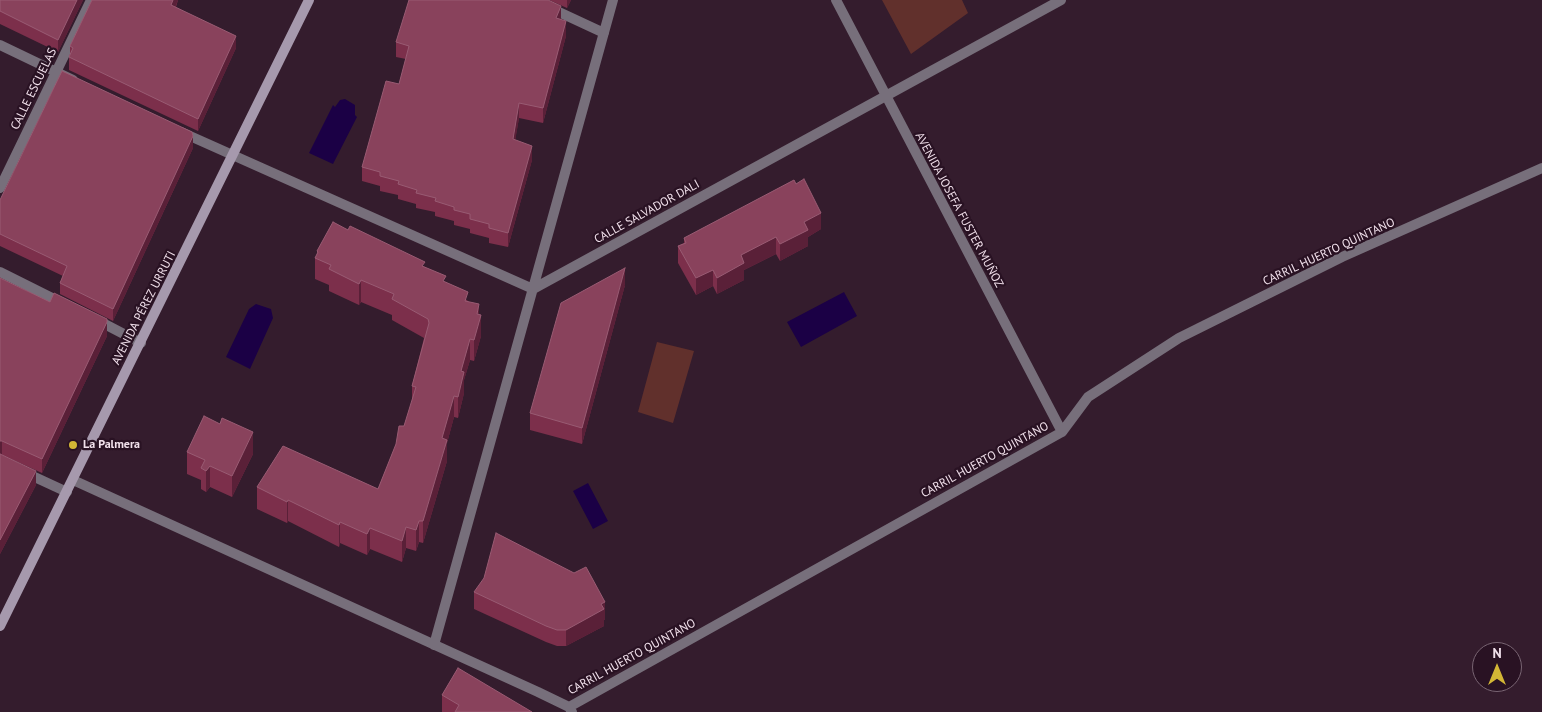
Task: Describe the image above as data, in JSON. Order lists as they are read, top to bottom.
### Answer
{
  "streets": {
    "street": [
      "CALLE ESCUELAS",
      "AVENIDA JOSEFA FUSTER MUÑOZ",
      "CALLE SALVADOR DALI",
      "CARRIL HUERTO QUINTANO",
      "AVENIDA PÉREZ URRUTI"
    ]
  },
  "crossings": [
    ["AVENIDA JOSEFA FUSTER MUÑOZ", "CALLE SALVADOR DALI"],
    ["AVENIDA JOSEFA FUSTER MUÑOZ", "CARRIL HUERTO QUINTANO"]
  ],
  "places": ["La Palmera"],
  "north": "top"
}
